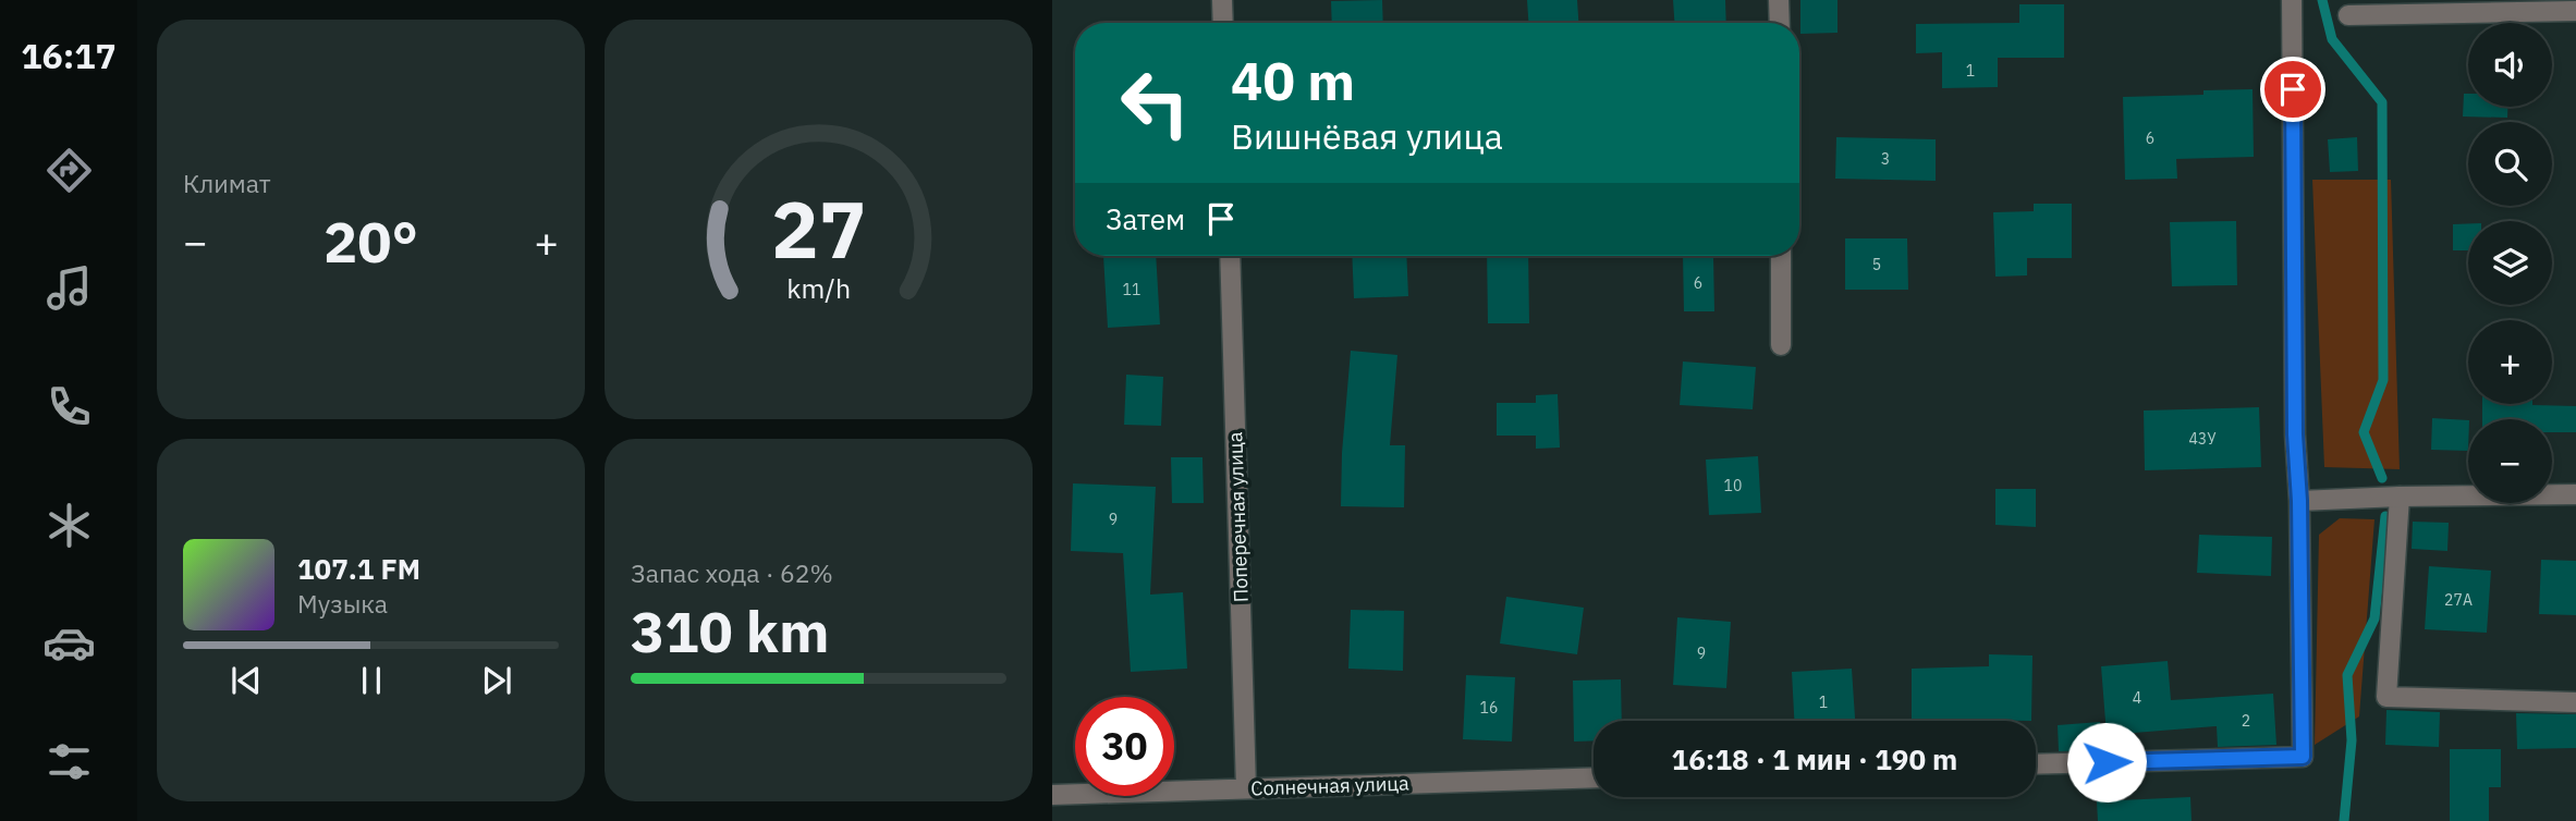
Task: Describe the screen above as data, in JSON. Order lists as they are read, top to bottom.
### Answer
{
  "streets": {
    "street": ["Поперечная улица", "Солнечная улица"]
  },
  "crossings": [
    ["Поперечная улица", "Солнечная улица"]
  ],
  "house_numbers": [
    "1",
    "6",
    "3",
    "5",
    "6",
    "11",
    "43У",
    "10",
    "9",
    "27А",
    "9",
    "4",
    "1",
    "16",
    "2"
  ],
  "page": {
    "tabs": "16:17",
    "tile": [
      "Климат",
      ["Запас хода · 62%", "310 km"]
    ],
    "map_buttons": ["+", "−"],
    "turn": ["40 m", "Вишнёвая улица"],
    "then": "Затем",
    "heat": ["−", "20°", "+"],
    "song": ["107.1 FM", "Музыка"],
    "limit": "30",
    "trip": "16:18 · 1 мин · 190 m",
    "gauge": ["27", "km/h"]
  }
}
